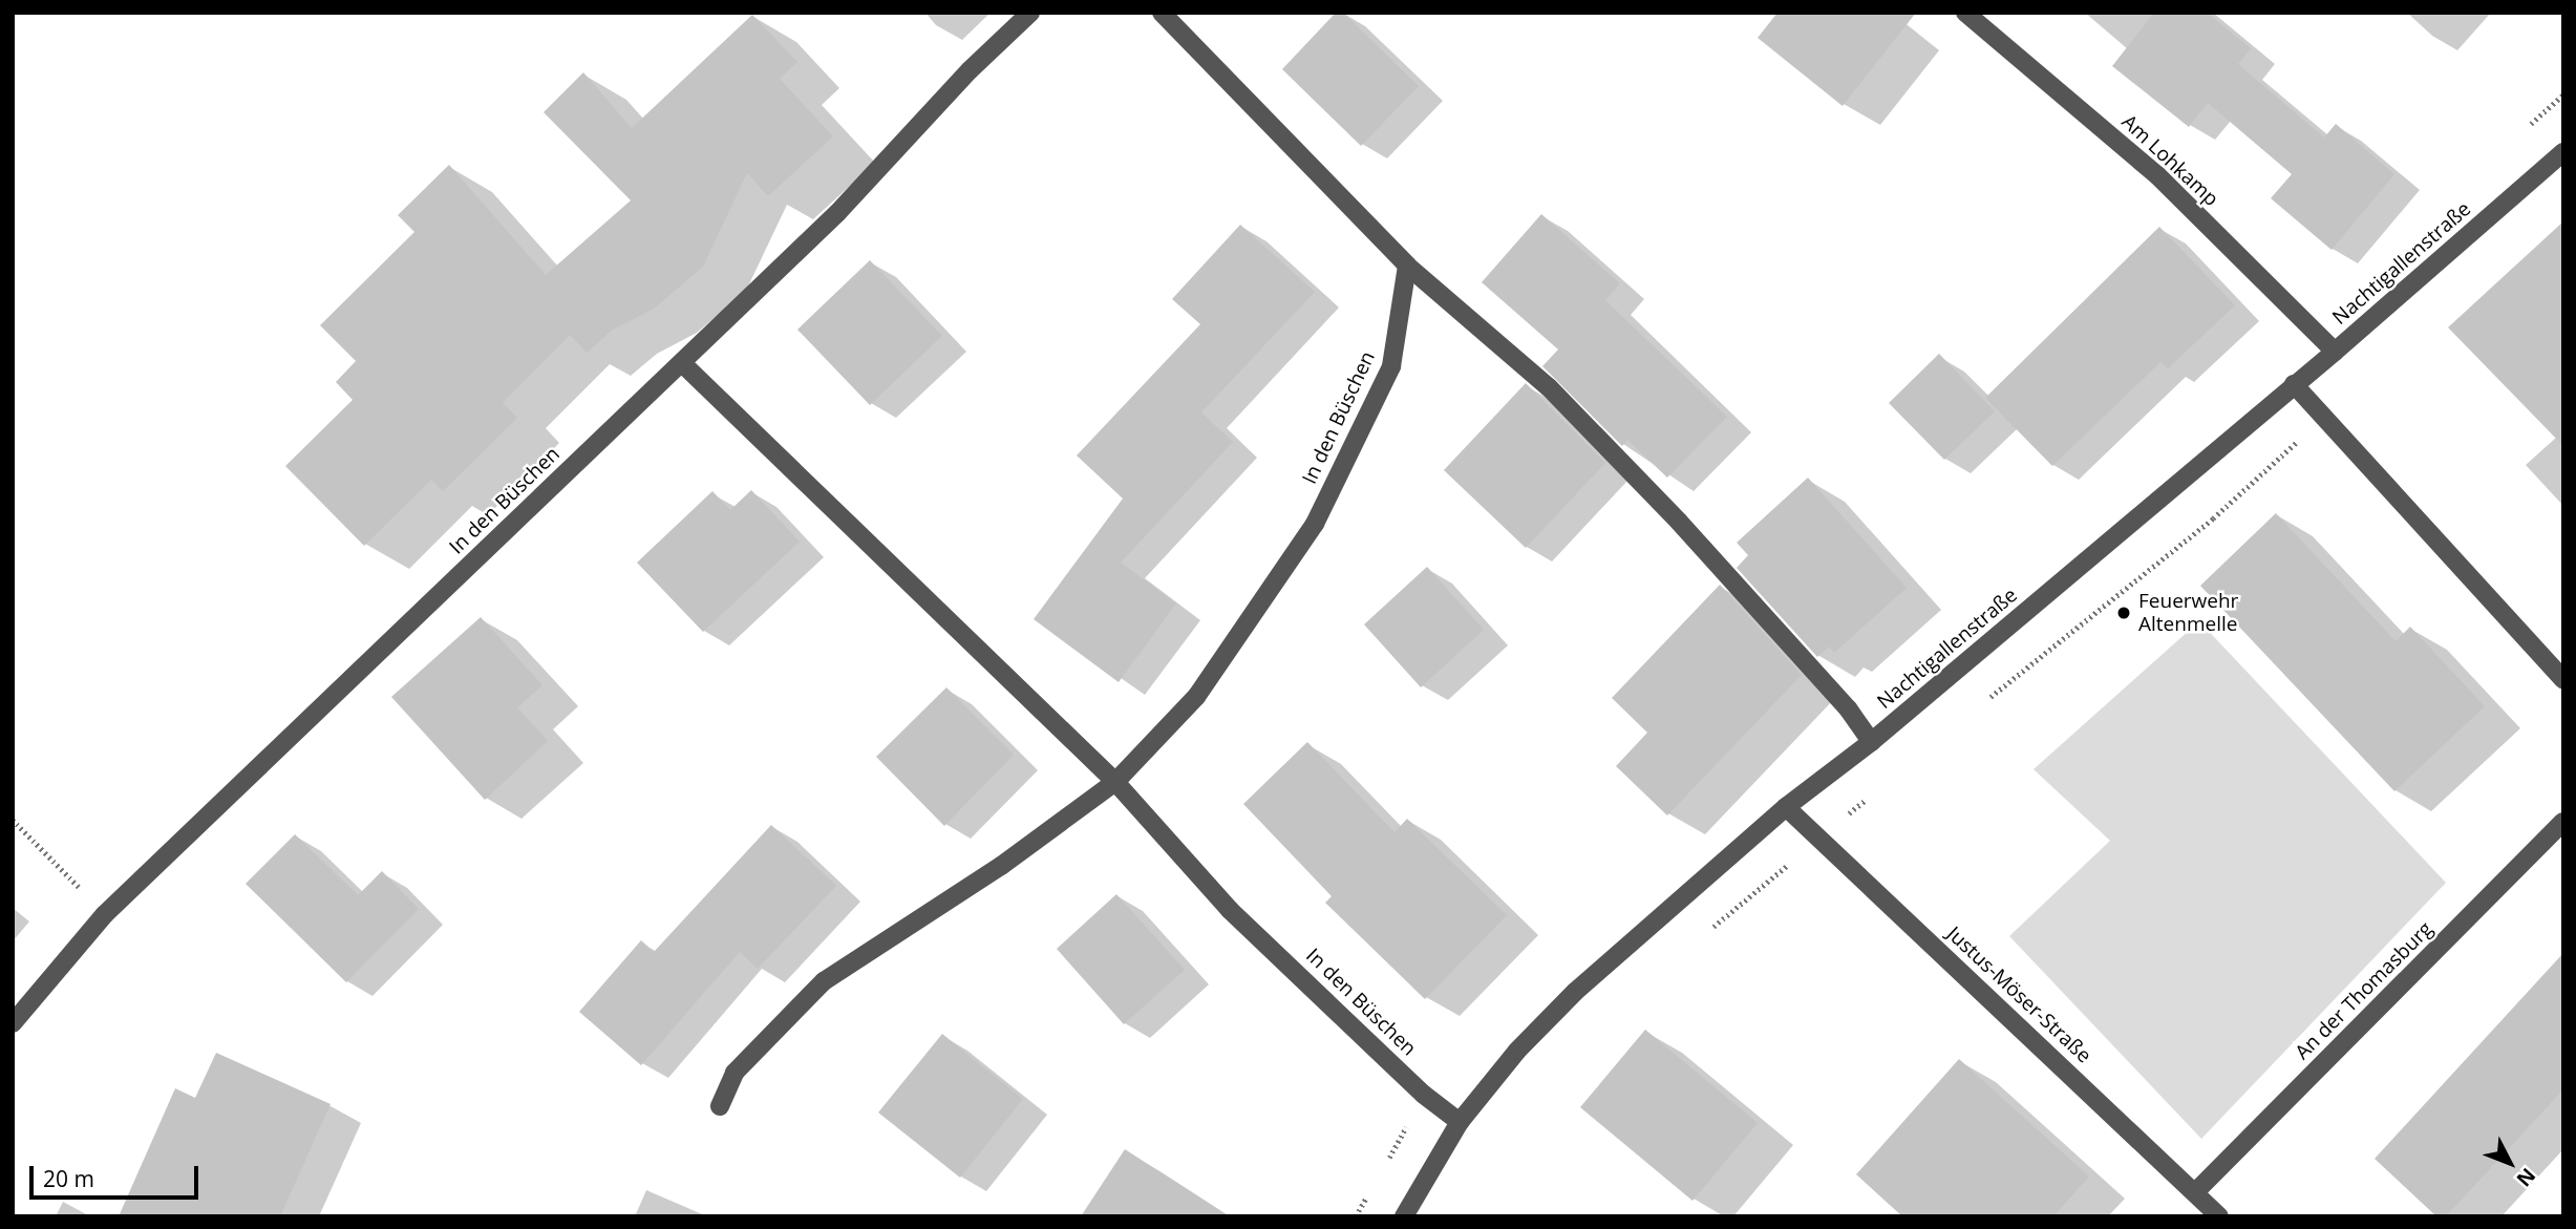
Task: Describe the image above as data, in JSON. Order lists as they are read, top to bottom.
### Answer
{
  "streets": {
    "street": [
      "Am Lohkamp",
      "Nachtigallenstraße",
      "In den Büschen",
      "An der Thomasburg",
      "Justus-Möser-Straße"
    ]
  },
  "crossings": [
    ["Am Lohkamp", "Nachtigallenstraße"],
    ["Nachtigallenstraße", "In den Büschen"],
    ["Nachtigallenstraße", "Justus-Möser-Straße"],
    ["An der Thomasburg", "Justus-Möser-Straße"]
  ],
  "places": ["Feuerwehr Altenmelle"],
  "scale_bar": "20 m",
  "north": "bottom right"
}
